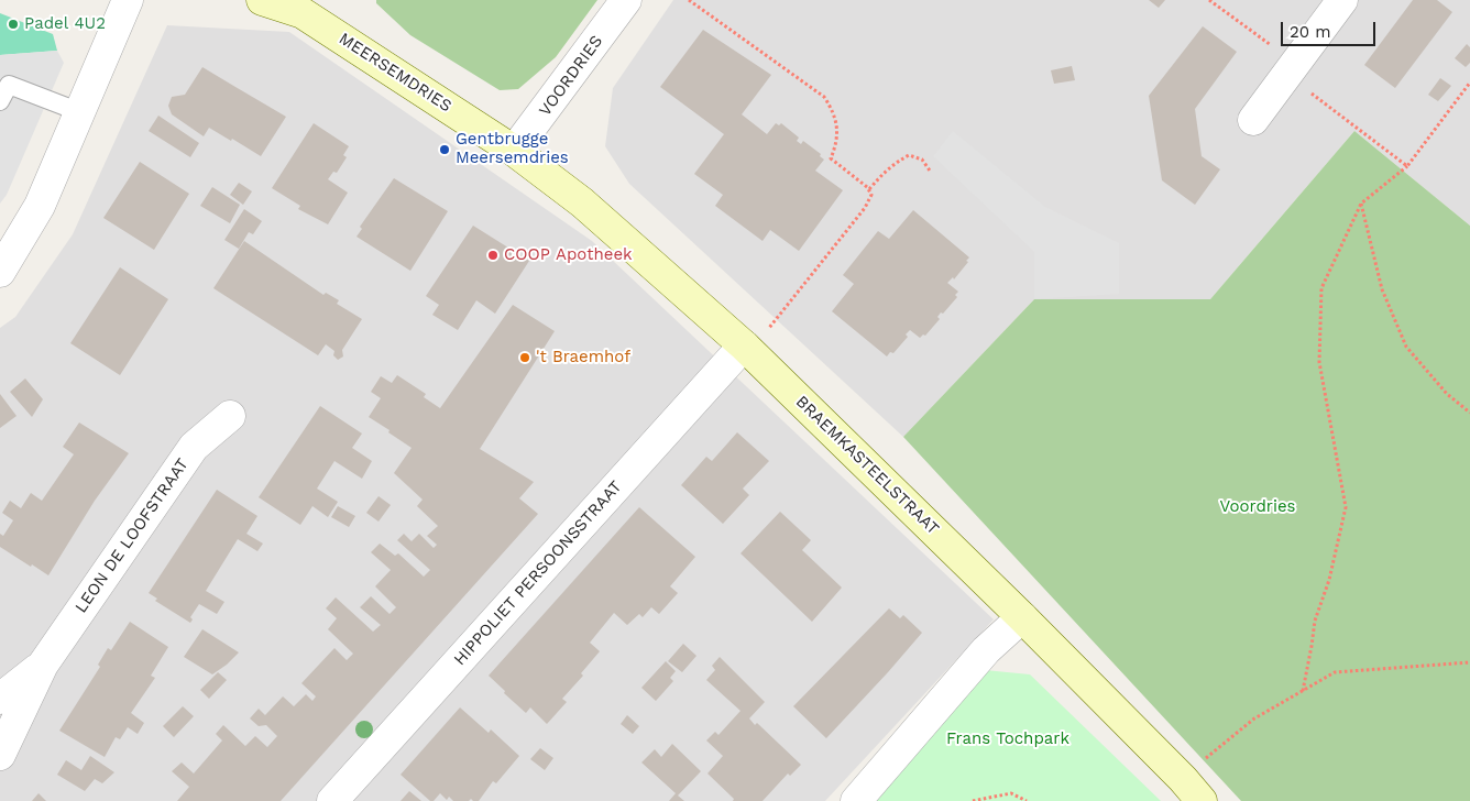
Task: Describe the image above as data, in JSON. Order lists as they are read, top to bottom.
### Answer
{
  "streets": {
    "street": [
      "MEERSEMDRIES",
      "VOORDRIES",
      "BRAEMKASTEELSTRAAT",
      "LEON DE LOOFSTRAAT",
      "HIPPOLIET PERSOONSSTRAAT"
    ]
  },
  "crossings": [
    ["MEERSEMDRIES", "VOORDRIES"],
    ["MEERSEMDRIES", "BRAEMKASTEELSTRAAT"],
    ["VOORDRIES", "BRAEMKASTEELSTRAAT"],
    ["BRAEMKASTEELSTRAAT", "HIPPOLIET PERSOONSSTRAAT"]
  ],
  "parks": ["Voordries", "Frans Tochpark"],
  "places": [
    "Padel 4U2",
    "Gentbrugge Meersemdries",
    "COOP Apotheek",
    "'t Braemhof"
  ],
  "scale_bar": "20 m"
}
